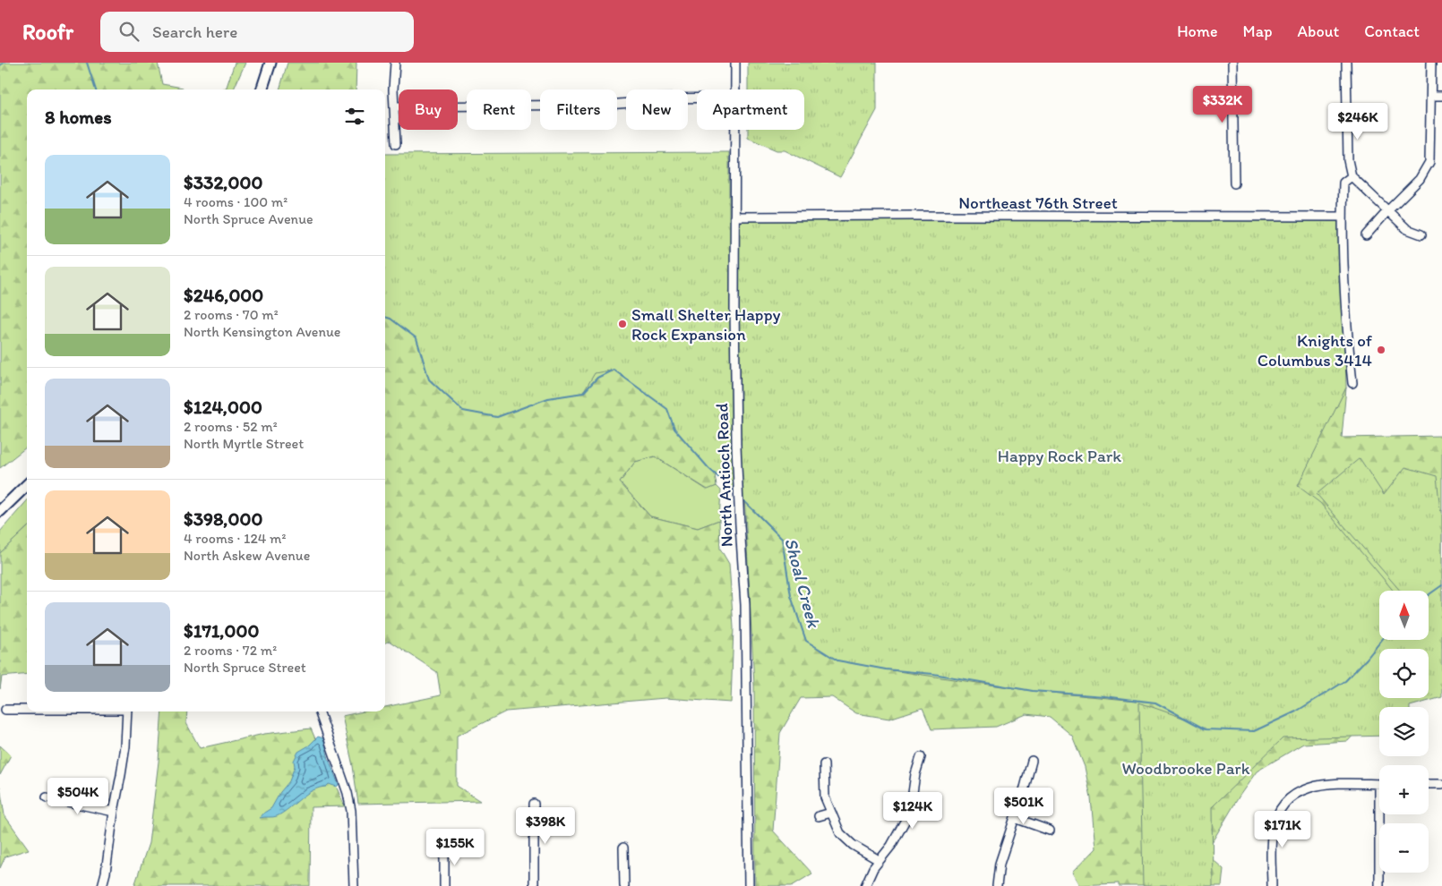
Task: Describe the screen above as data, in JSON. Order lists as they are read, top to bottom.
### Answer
{
  "streets": {
    "street": ["Northeast 76th Street", "North Antioch Road"]
  },
  "crossings": [
    ["Northeast 76th Street", "North Antioch Road"]
  ],
  "water": ["Shoal Creek"],
  "parks": ["Happy Rock Park", "Woodbrooke Park"],
  "places": ["Small Shelter Happy Rock Expansion", "Knights of Columbus 3414"],
  "north": "top",
  "page": {
    "header": "Roofr",
    "search": "Search here",
    "nav": [
      "Home",
      "Map",
      "About",
      "Contact"
    ],
    "price": [
      "$332K",
      "$246K",
      "$504K",
      "$501K",
      "$124K",
      "$398K",
      "$171K",
      "$155K"
    ],
    "chip": [
      "Buy",
      "Rent",
      "Filters",
      "New",
      "Apartment"
    ],
    "heading": "8 homes",
    "list": [
      {
        "name": "$332,000",
        "note": "4 rooms · 100 m² · North Spruce Avenue"
      },
      {
        "name": "$246,000",
        "note": "2 rooms · 70 m² · North Kensington Avenue"
      },
      {
        "name": "$124,000",
        "note": "2 rooms · 52 m² · North Myrtle Street"
      },
      {
        "name": "$398,000",
        "note": "4 rooms · 124 m² · North Askew Avenue"
      },
      {
        "name": "$171,000",
        "note": "2 rooms · 72 m² · North Spruce Street"
      }
    ],
    "map_buttons": ["+", "−"]
  }
}
